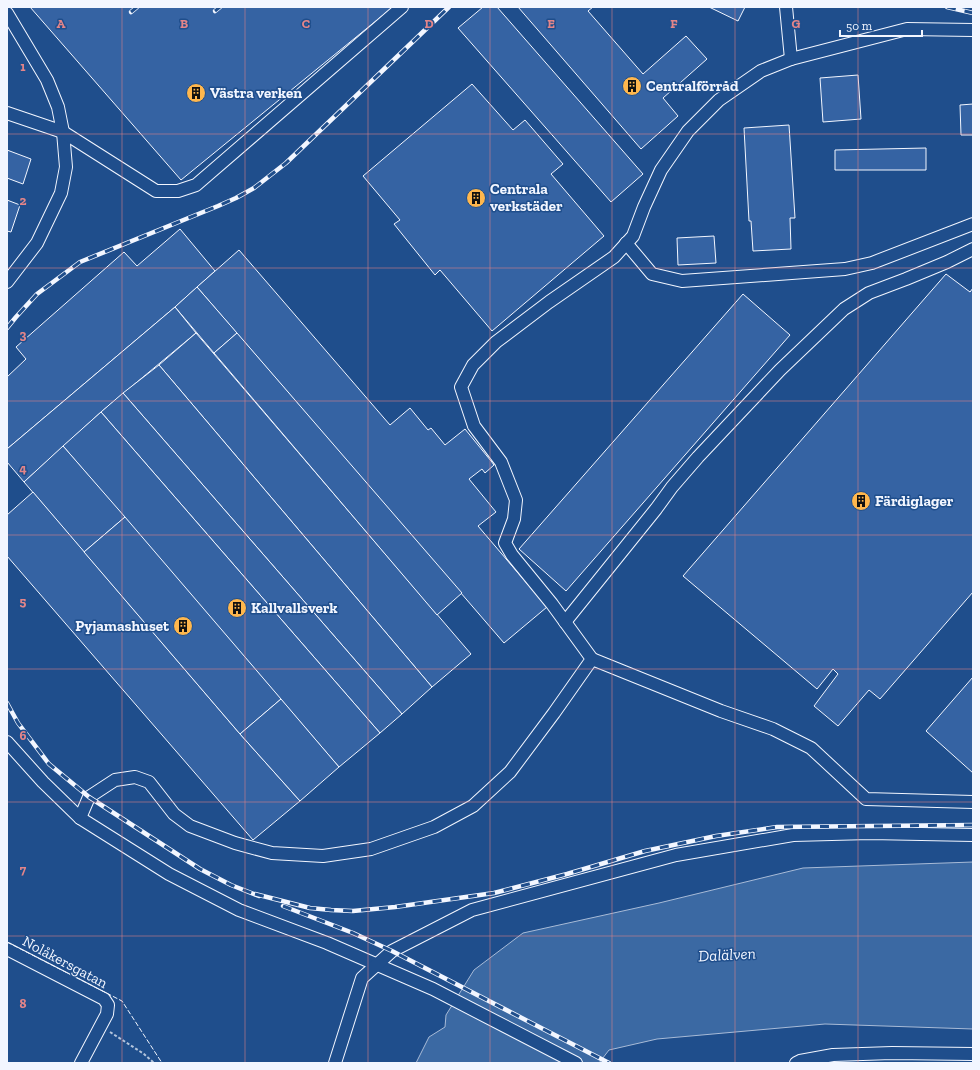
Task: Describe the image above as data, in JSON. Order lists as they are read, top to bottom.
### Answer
{
  "streets": {
    "street": ["Nolåkersgatan"]
  },
  "water": ["Dalälven"],
  "places": {
    "building": [
      "Centralförråd",
      "Västra verken",
      "Centrala verkstäder",
      "Färdiglager",
      "Kallvallsverk",
      "Pyjamashuset"
    ]
  },
  "scale_bar": "50 m",
  "grid": {
    "columns": [
      "A",
      "B",
      "C",
      "D",
      "E",
      "F",
      "G"
    ],
    "rows": [
      "1",
      "2",
      "3",
      "4",
      "5",
      "6",
      "7",
      "8"
    ]
  }
}
